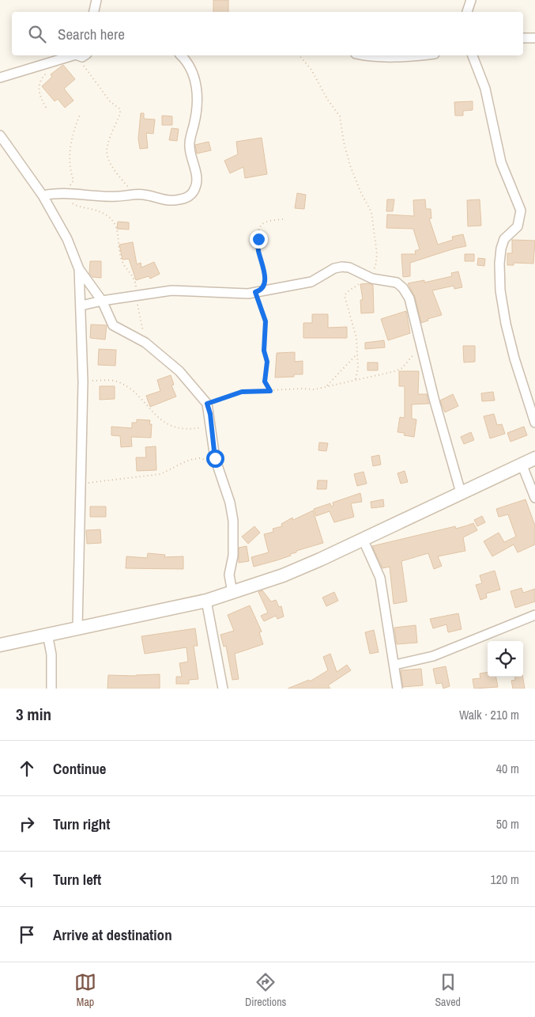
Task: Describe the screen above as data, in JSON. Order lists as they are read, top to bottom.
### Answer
{
  "page": {
    "search": "Search here",
    "heading": ["3 min", "Walk · 210 m"],
    "list": [
      ["Continue", "40 m"],
      ["Turn right", "50 m"],
      ["Turn left", "120 m"],
      "Arrive at destination"
    ],
    "nav": ["Map", "Directions", "Saved"]
  }
}
